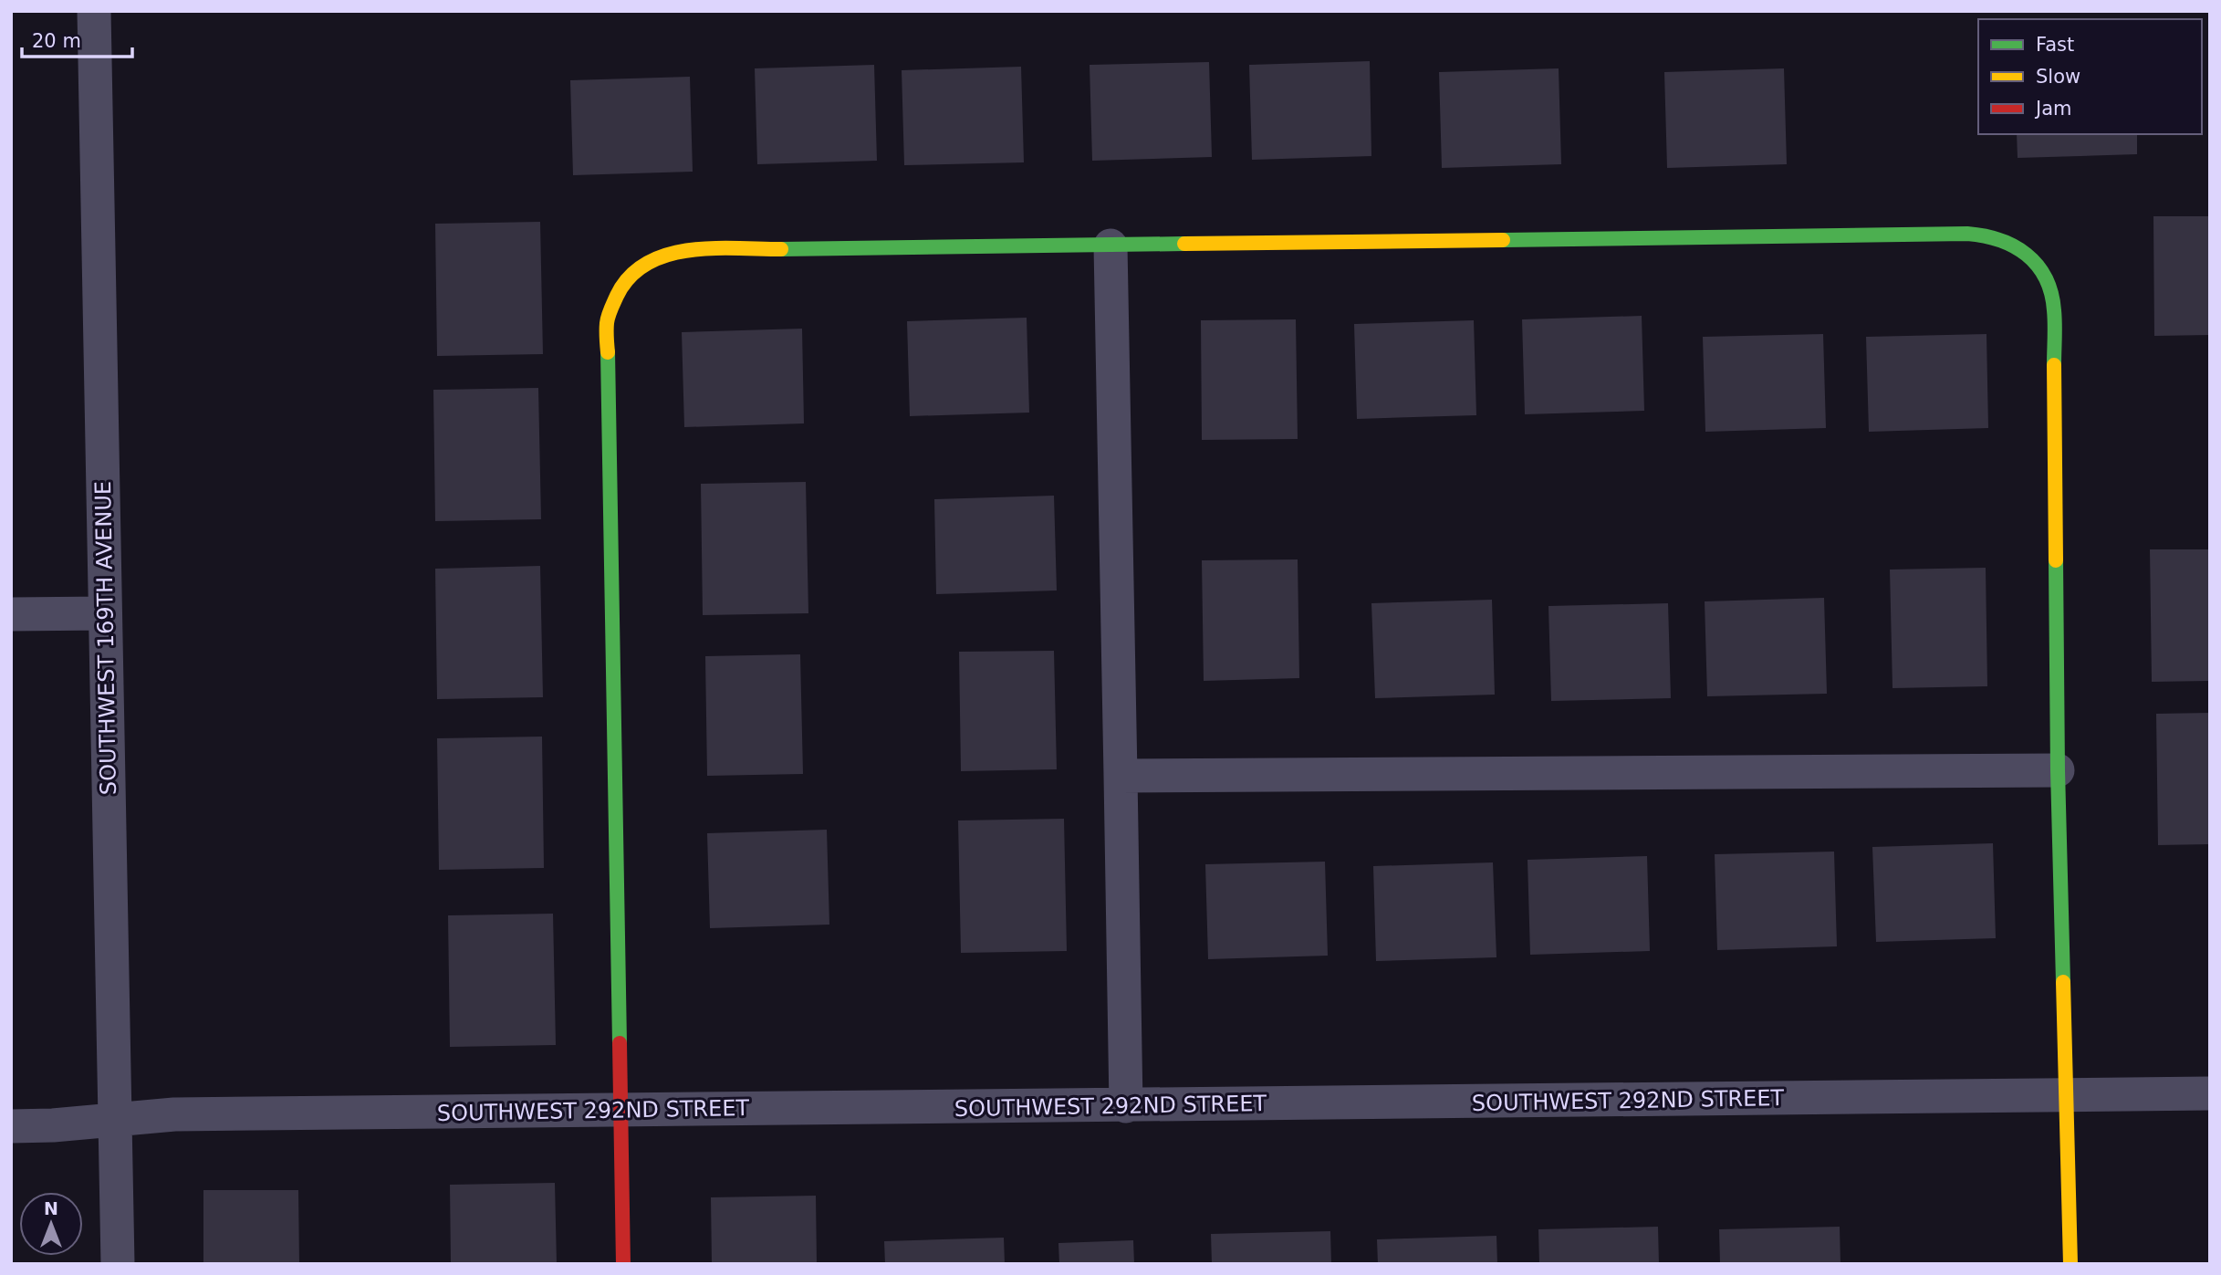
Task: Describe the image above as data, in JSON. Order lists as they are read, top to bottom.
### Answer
{
  "streets": {
    "street": ["SOUTHWEST 169TH AVENUE", "SOUTHWEST 292ND STREET"]
  },
  "crossings": [
    ["SOUTHWEST 169TH AVENUE", "SOUTHWEST 292ND STREET"]
  ],
  "legend": ["Fast", "Slow", "Jam"],
  "scale_bar": "20 m",
  "north": "top"
}
